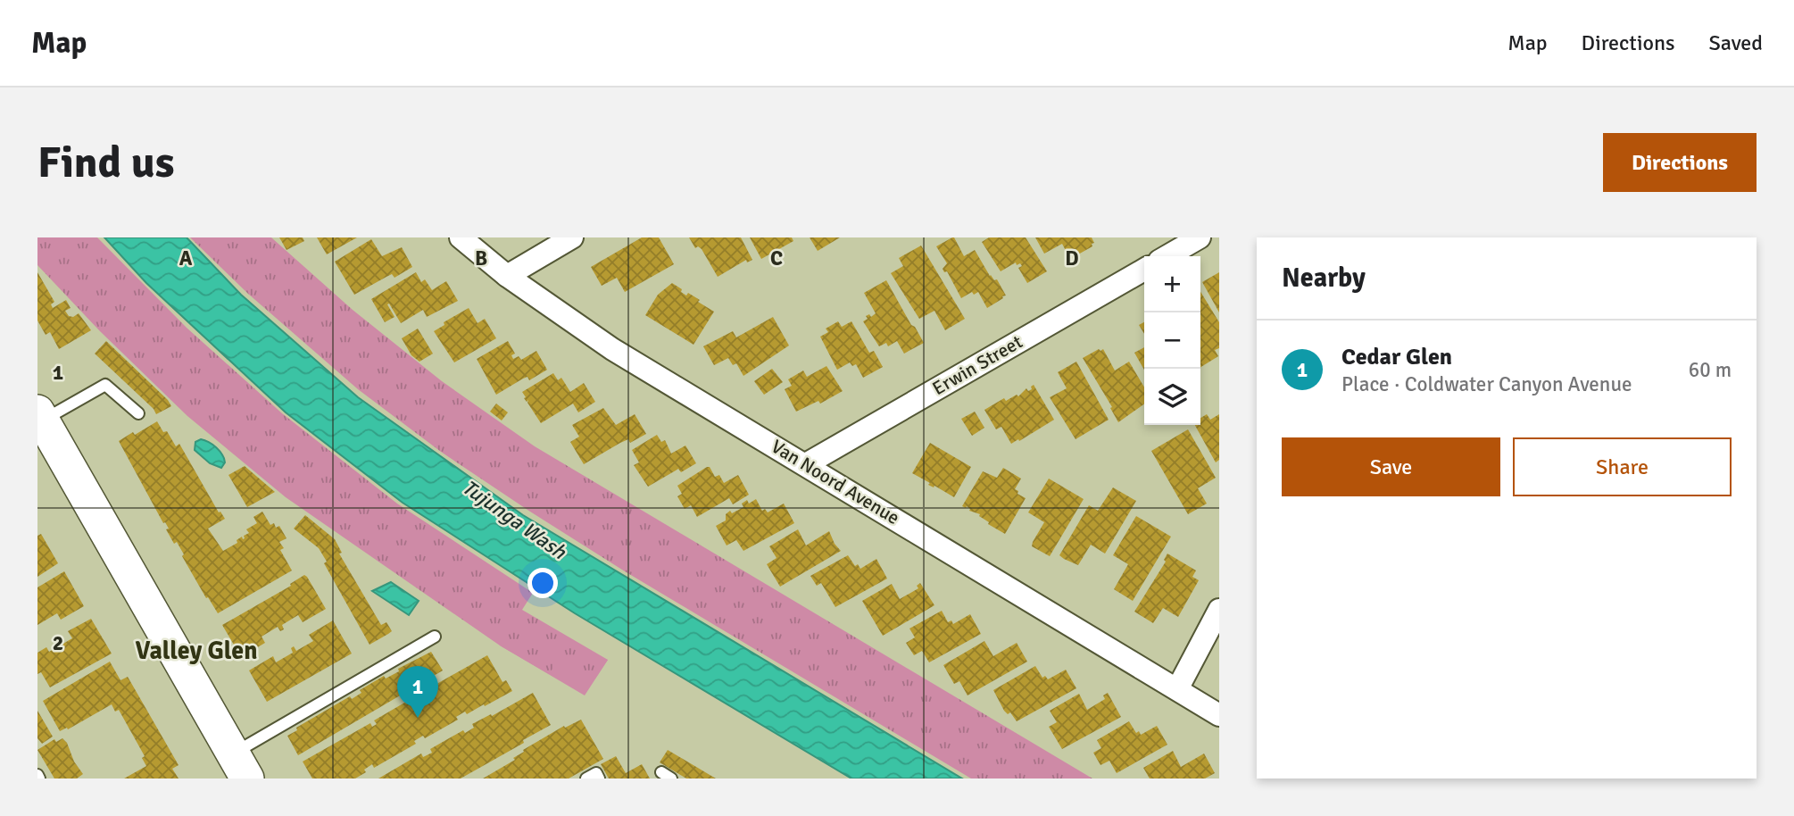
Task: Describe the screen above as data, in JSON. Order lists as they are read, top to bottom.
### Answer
{
  "streets": {
    "street": ["Erwin Street", "Van Noord Avenue"]
  },
  "crossings": [
    ["Erwin Street", "Van Noord Avenue"]
  ],
  "districts": ["Valley Glen"],
  "water": ["Tujunga Wash"],
  "page": {
    "header": "Map",
    "nav": ["Map", "Directions", "Saved"],
    "buttons": [
      "Directions",
      ["Save", "Share"]
    ],
    "title": "Find us",
    "heading": "Nearby",
    "map_buttons": ["+", "−"],
    "list": [
      {
        "mark": "1",
        "name": "Cedar Glen",
        "note": "Place · Coldwater Canyon Avenue",
        "value": "60 m"
      }
    ],
    "pins": "1"
  },
  "grid": {
    "columns": [
      "A",
      "B",
      "C",
      "D"
    ],
    "rows": ["1", "2"]
  }
}
